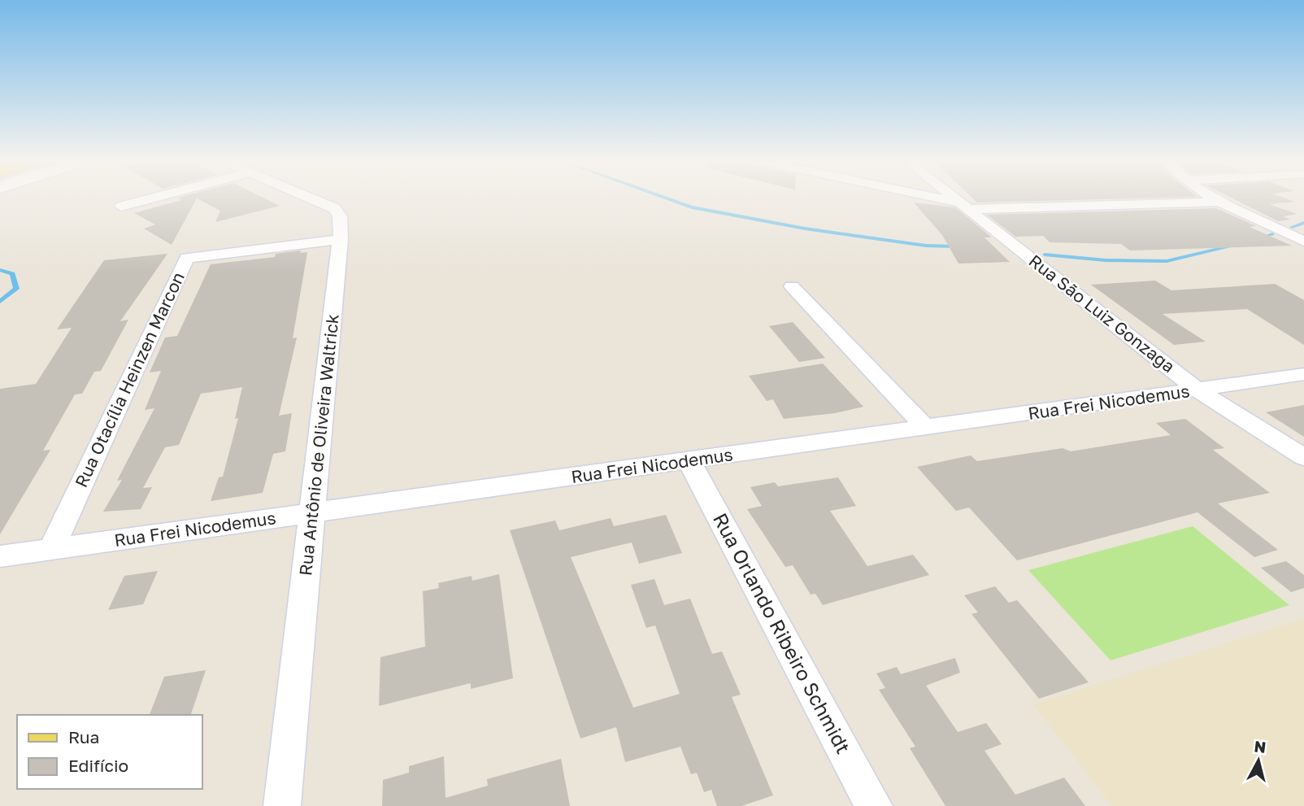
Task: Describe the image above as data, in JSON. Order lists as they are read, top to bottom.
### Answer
{
  "streets": {
    "street": [
      "Rua São Luiz Gonzaga",
      "Rua Otacília Heinzen Marcon",
      "Rua Frei Nicodemus",
      "Rua Antônio de Oliveira Waltrick",
      "Rua Orlando Ribeiro Schmidt"
    ]
  },
  "crossings": [
    ["Rua São Luiz Gonzaga", "Rua Frei Nicodemus"],
    ["Rua Otacília Heinzen Marcon", "Rua Frei Nicodemus"],
    ["Rua Otacília Heinzen Marcon", "Rua Antônio de Oliveira Waltrick"],
    ["Rua Frei Nicodemus", "Rua Antônio de Oliveira Waltrick"],
    ["Rua Frei Nicodemus", "Rua Orlando Ribeiro Schmidt"]
  ],
  "legend": ["Rua", "Edifício"],
  "north": "top"
}
